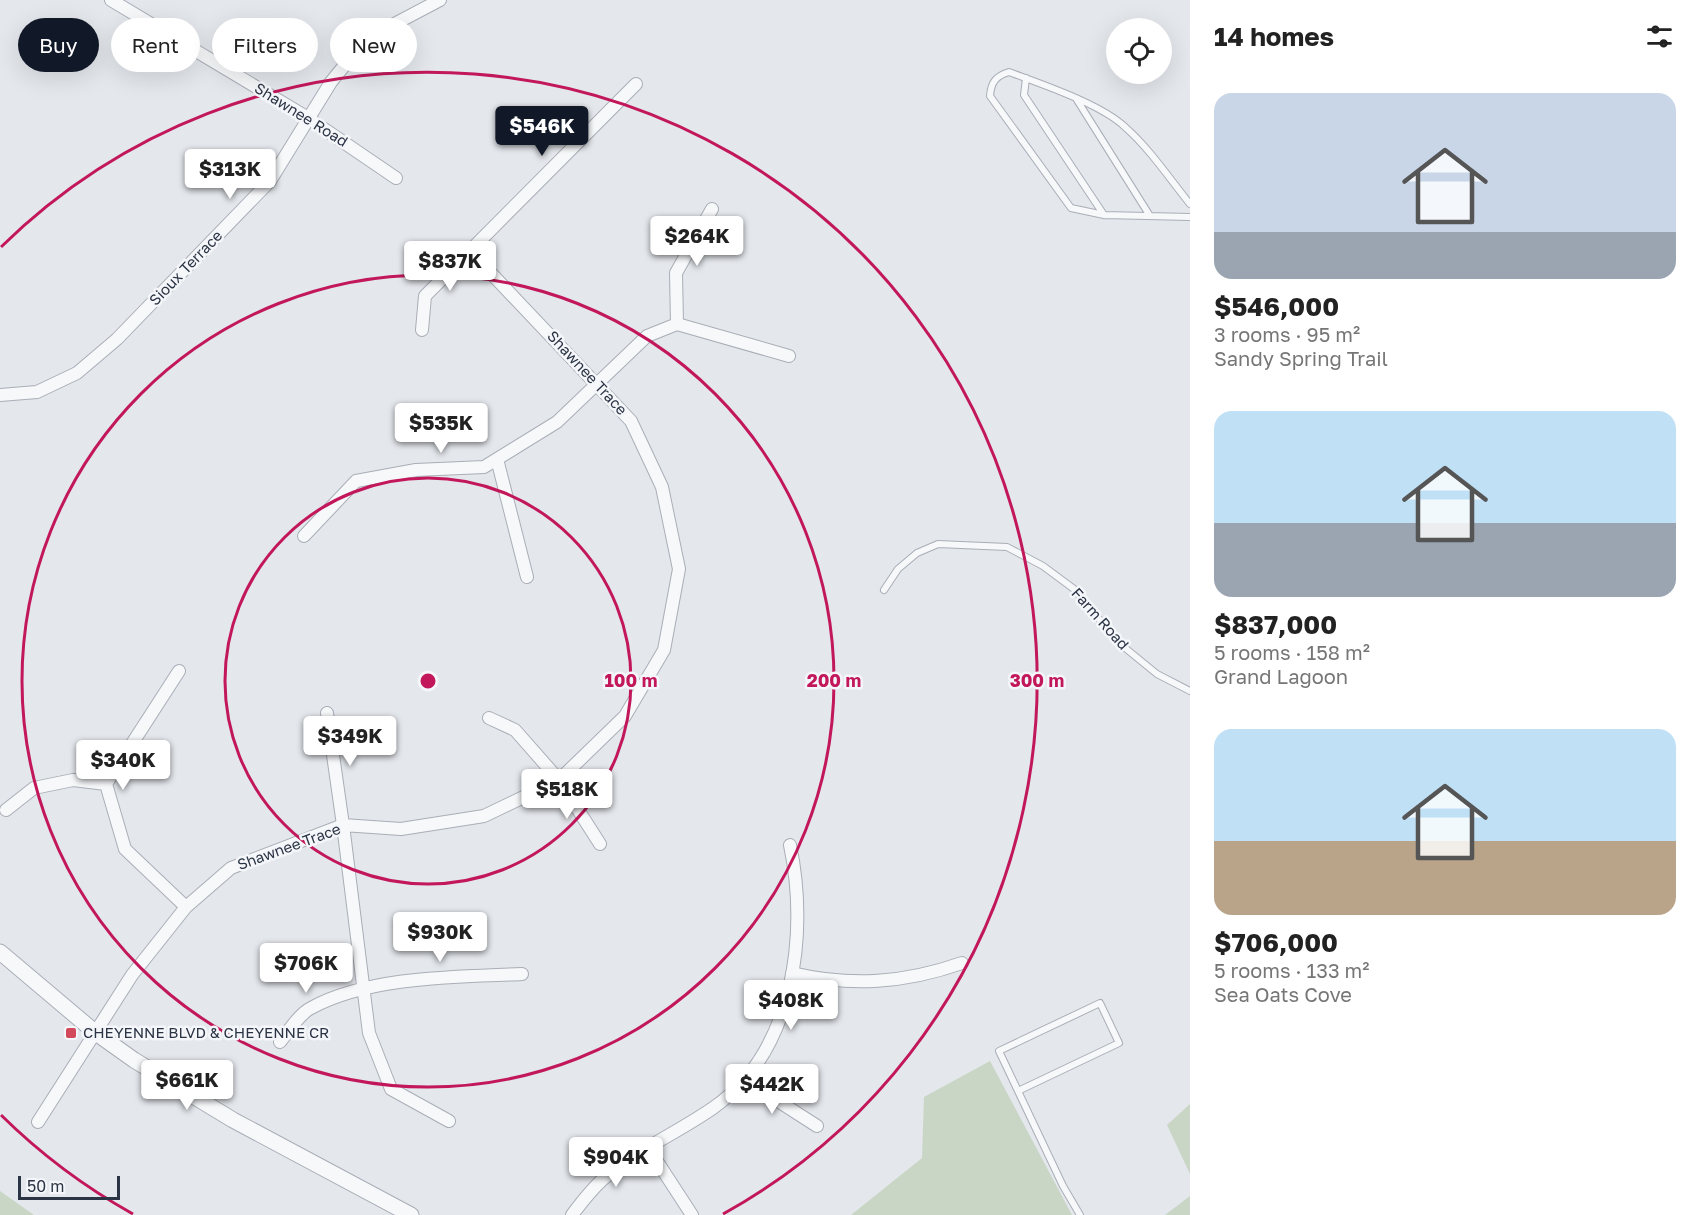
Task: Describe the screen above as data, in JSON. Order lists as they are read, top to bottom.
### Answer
{
  "streets": {
    "street": ["Shawnee Road", "Sioux Terrace", "Shawnee Trace"],
    "lane": ["Farm Road"]
  },
  "crossings": [
    ["Shawnee Road", "Sioux Terrace"]
  ],
  "places": {
    "transit": ["CHEYENNE BLVD & CHEYENNE CR"]
  },
  "scale_bar": "50 m",
  "page": {
    "heading": "14 homes",
    "chip": [
      "Buy",
      "Rent",
      "Filters",
      "New"
    ],
    "list": [
      {
        "name": "$546,000",
        "note": "3 rooms · 95 m² · Sandy Spring Trail"
      },
      {
        "name": "$837,000",
        "note": "5 rooms · 158 m² · Grand Lagoon"
      },
      {
        "name": "$706,000",
        "note": "5 rooms · 133 m² · Sea Oats Cove"
      }
    ],
    "price": [
      "$546K",
      "$313K",
      "$264K",
      "$837K",
      "$535K",
      "$349K",
      "$340K",
      "$518K",
      "$930K",
      "$706K",
      "$408K",
      "$661K",
      "$442K",
      "$904K"
    ],
    "scale": "50 m"
  },
  "rings": ["100 m", "200 m", "300 m"]
}
